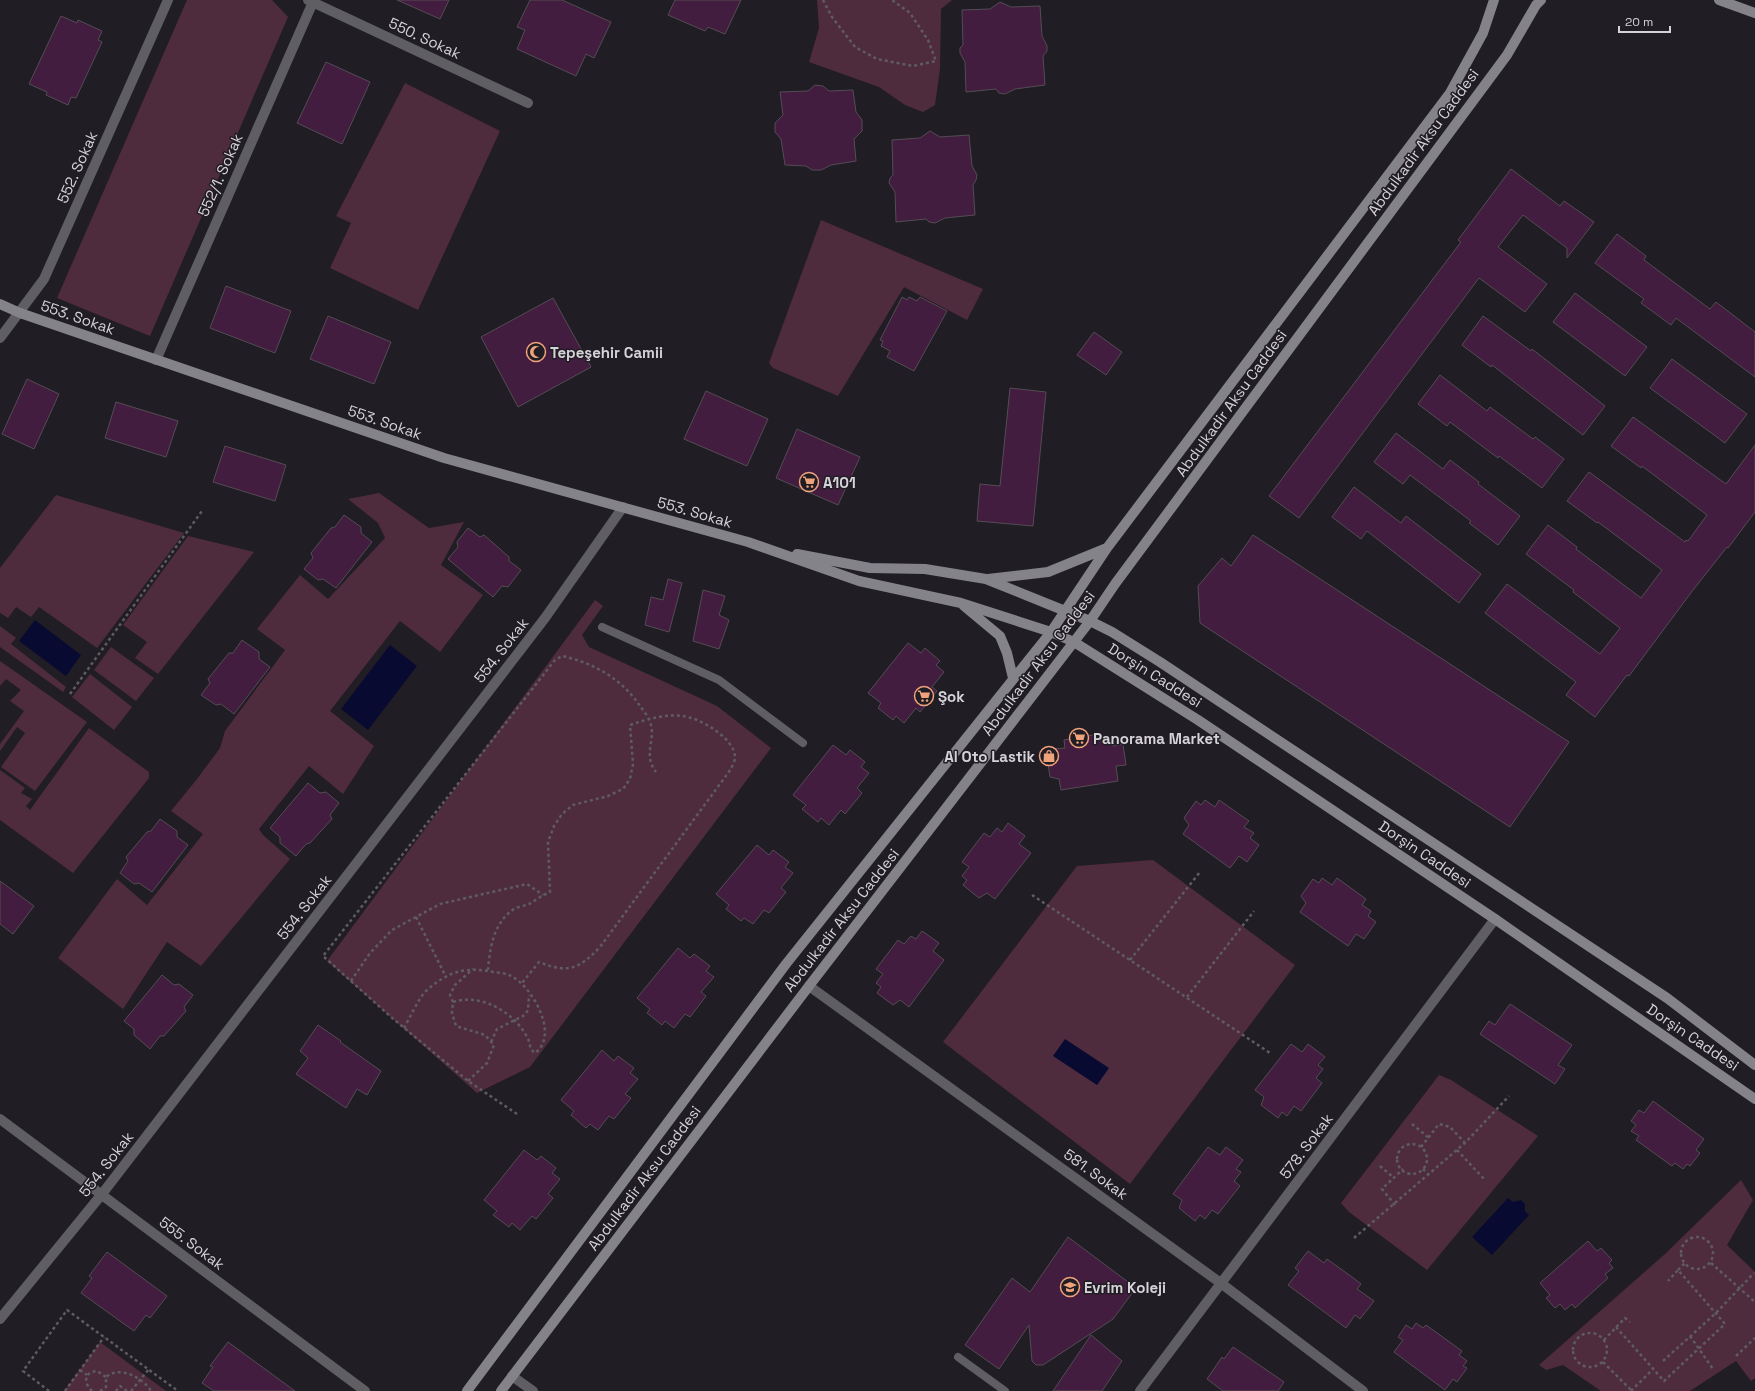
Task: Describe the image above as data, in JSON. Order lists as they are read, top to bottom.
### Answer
{
  "streets": {
    "main road": ["Abdulkadir Aksu Caddesi", "553. Sokak", "Dorşin Caddesi"],
    "street": [
      "550. Sokak",
      "552. Sokak",
      "552/1. Sokak",
      "554. Sokak",
      "578. Sokak",
      "581. Sokak",
      "555. Sokak"
    ]
  },
  "crossings": [
    ["550. Sokak", "552/1. Sokak"],
    ["Abdulkadir Aksu Caddesi", "Dorşin Caddesi"],
    ["Abdulkadir Aksu Caddesi", "581. Sokak"],
    ["552. Sokak", "553. Sokak"],
    ["552/1. Sokak", "553. Sokak"],
    ["553. Sokak", "554. Sokak"],
    ["553. Sokak", "Dorşin Caddesi"],
    ["554. Sokak", "555. Sokak"],
    ["Dorşin Caddesi", "578. Sokak"],
    ["578. Sokak", "581. Sokak"]
  ],
  "places": {
    "mosque": ["Tepeşehir Camii"],
    "supermarket": ["A101", "Şok", "Panorama Market"],
    "shop": ["Al Oto Lastik"],
    "school or university": ["Evrim Koleji"]
  },
  "scale_bar": "20 m"
}
